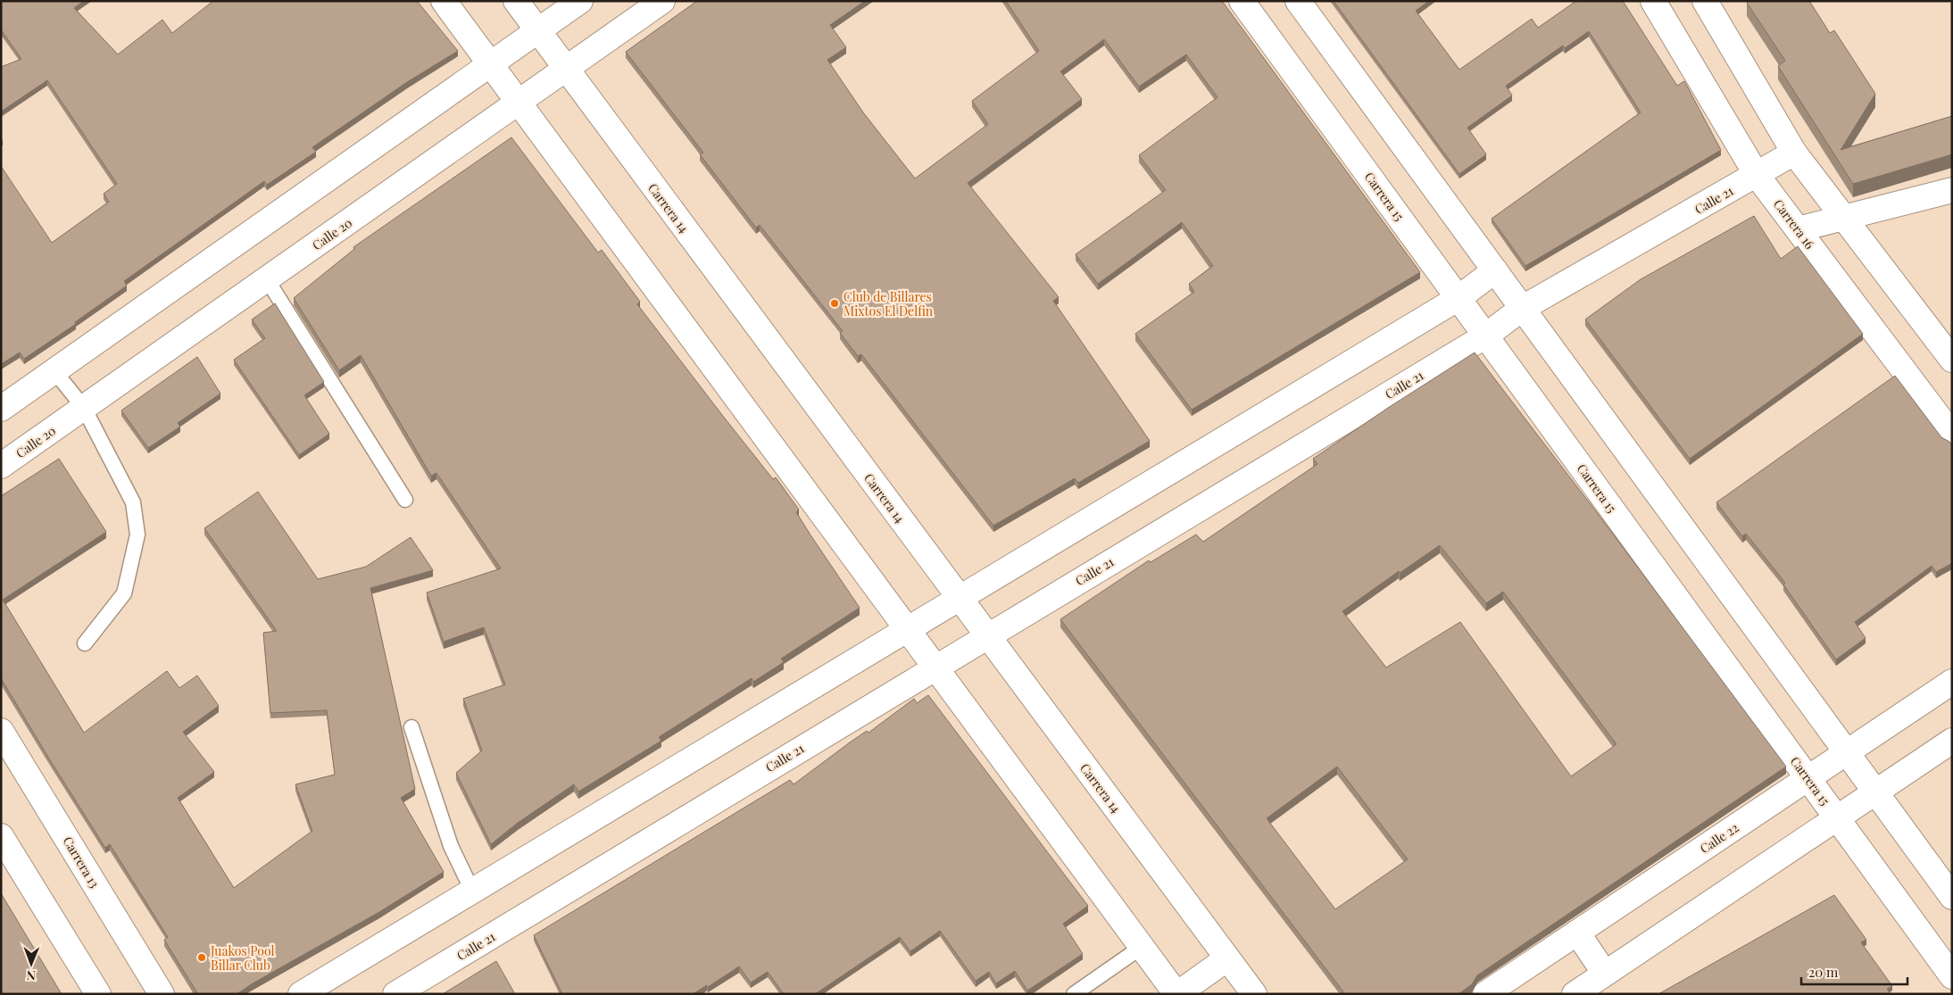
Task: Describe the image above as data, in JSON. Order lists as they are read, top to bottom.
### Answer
{
  "streets": {
    "street": [
      "Carrera 15",
      "Calle 21",
      "Carrera 14",
      "Carrera 16",
      "Calle 20",
      "Calle 22",
      "Carrera 13"
    ]
  },
  "crossings": [
    ["Carrera 15", "Calle 21"],
    ["Carrera 15", "Calle 22"],
    ["Calle 21", "Carrera 14"],
    ["Calle 21", "Carrera 16"],
    ["Carrera 14", "Calle 20"]
  ],
  "places": ["Club de Billares Mixtos El Delfin", "Juakos Pool Billar Club"],
  "scale_bar": "20 m",
  "north": "bottom"
}
